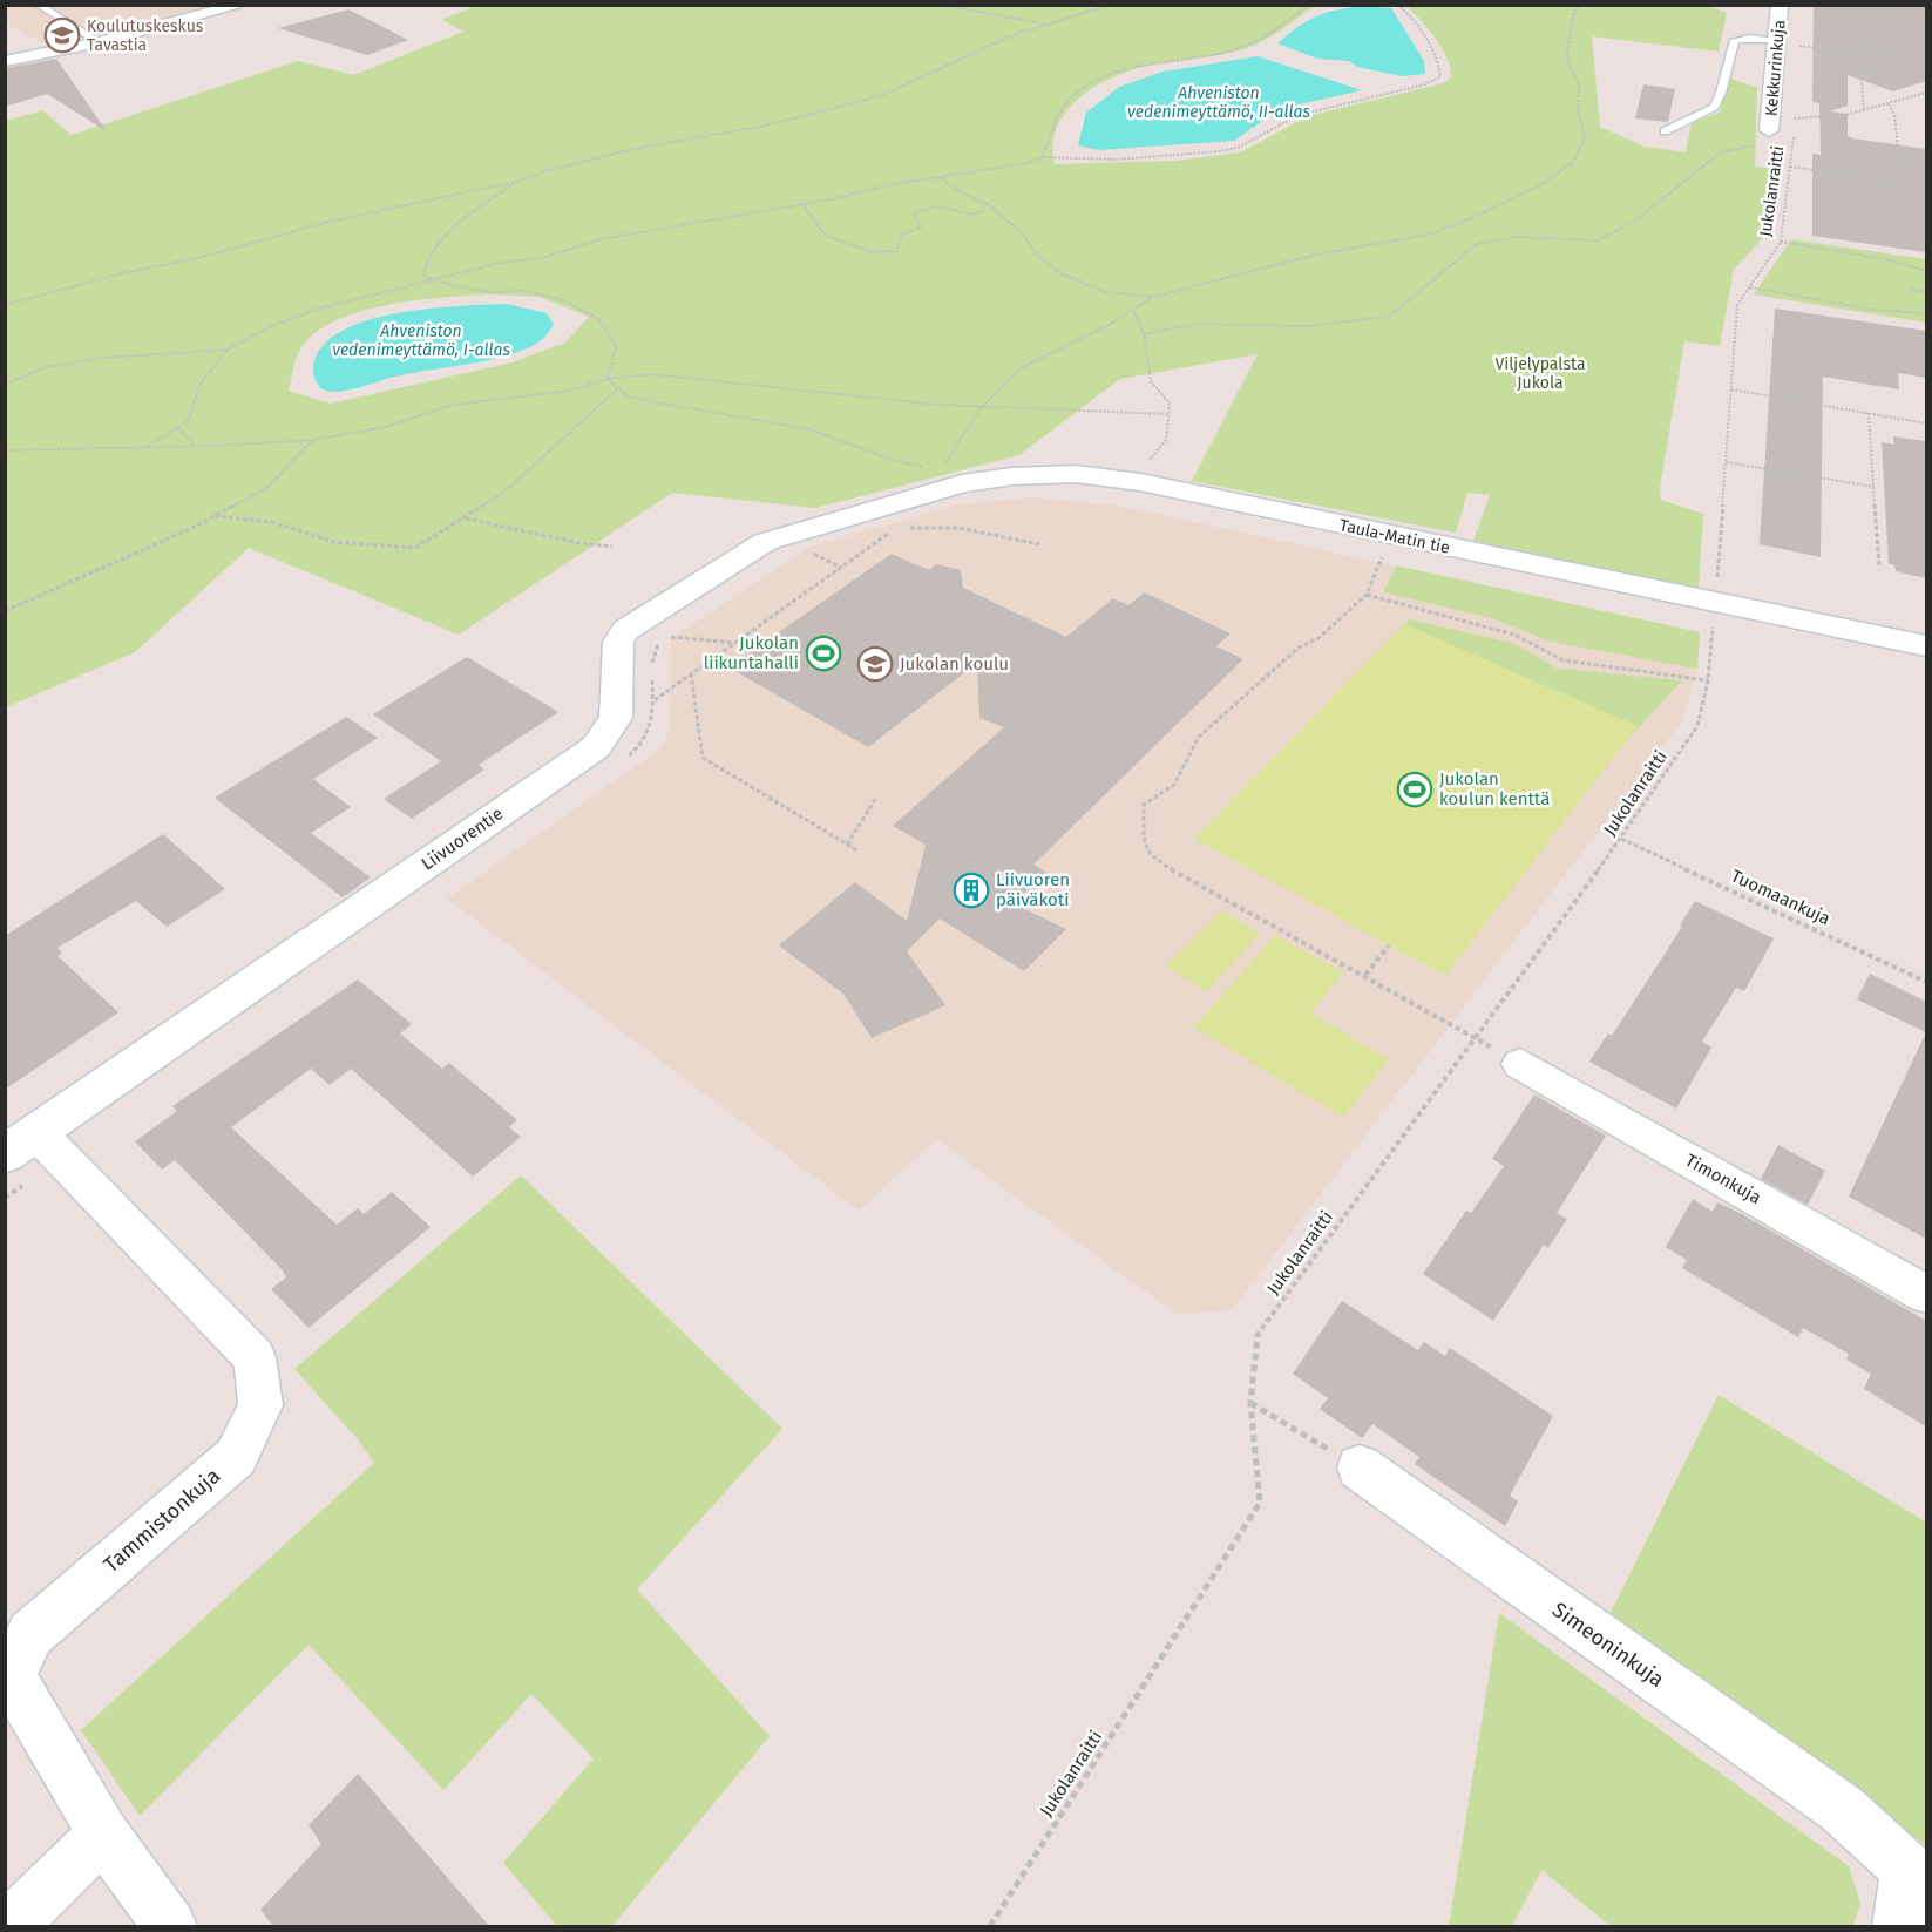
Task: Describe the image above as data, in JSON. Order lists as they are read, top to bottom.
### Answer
{
  "streets": {
    "street": [
      "Kekkurinkuja",
      "Taula-Matin tie",
      "Liivuorentie",
      "Timonkuja",
      "Tammistonkuja",
      "Simeoninkuja"
    ],
    "path": ["Jukolanraitti", "Tuomaankuja"]
  },
  "crossings": [
    ["Jukolanraitti", "Tuomaankuja"],
    ["Taula-Matin tie", "Liivuorentie"],
    ["Liivuorentie", "Tammistonkuja"]
  ],
  "water": ["Ahveniston vedenimeyttämö, II-allas", "Ahveniston vedenimeyttämö, I-allas"],
  "parks": ["Viljelypalsta Jukola"],
  "places": {
    "school or university": ["Koulutuskeskus Tavastia", "Jukolan koulu"],
    "sports": ["Jukolan liikuntahalli", "Jukolan koulun kenttä"],
    "building": ["Liivuoren päiväkoti"]
  }
}
